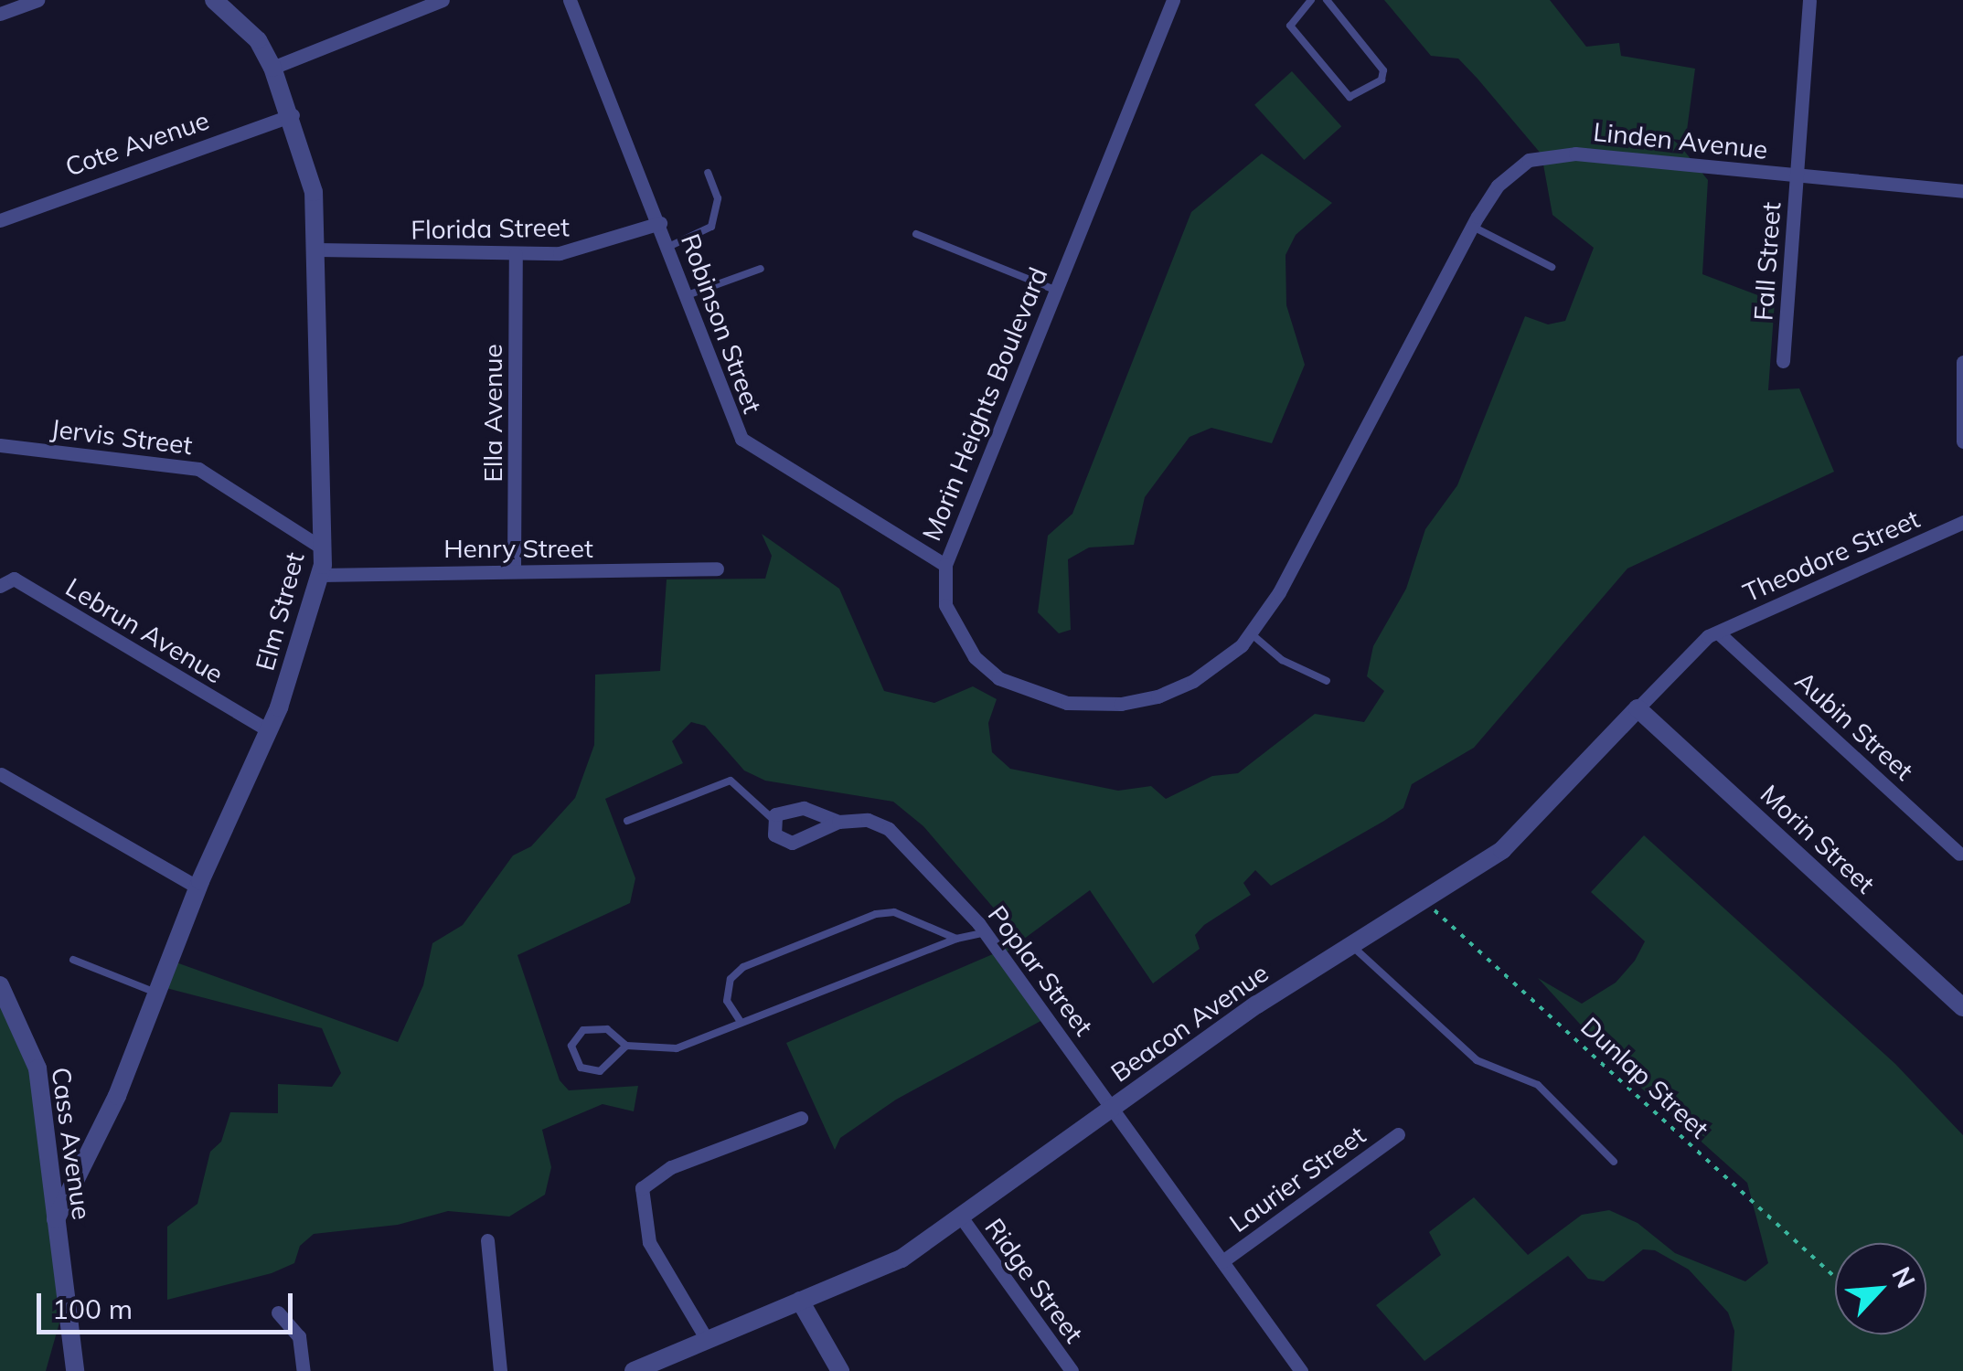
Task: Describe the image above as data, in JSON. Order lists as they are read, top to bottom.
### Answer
{
  "streets": {
    "street": [
      "Linden Avenue",
      "Cote Avenue",
      "Florida Street",
      "Fall Street",
      "Robinson Street",
      "Morin Heights Boulevard",
      "Ella Avenue",
      "Jervis Street",
      "Henry Street",
      "Theodore Street",
      "Elm Street",
      "Lebrun Avenue",
      "Aubin Street",
      "Morin Street",
      "Poplar Street",
      "Beacon Avenue",
      "Cass Avenue",
      "Laurier Street",
      "Ridge Street"
    ],
    "path": ["Dunlap Street"]
  },
  "crossings": [
    ["Linden Avenue", "Fall Street"],
    ["Linden Avenue", "Morin Heights Boulevard"],
    ["Cote Avenue", "Elm Street"],
    ["Florida Street", "Robinson Street"],
    ["Florida Street", "Ella Avenue"],
    ["Florida Street", "Elm Street"],
    ["Robinson Street", "Morin Heights Boulevard"],
    ["Ella Avenue", "Henry Street"],
    ["Jervis Street", "Elm Street"],
    ["Henry Street", "Elm Street"],
    ["Theodore Street", "Aubin Street"],
    ["Theodore Street", "Beacon Avenue"],
    ["Elm Street", "Lebrun Avenue"],
    ["Elm Street", "Cass Avenue"],
    ["Aubin Street", "Beacon Avenue"],
    ["Morin Street", "Beacon Avenue"],
    ["Poplar Street", "Beacon Avenue"],
    ["Poplar Street", "Laurier Street"],
    ["Beacon Avenue", "Dunlap Street"],
    ["Beacon Avenue", "Ridge Street"]
  ],
  "scale_bar": "100 m",
  "north": "top right"
}
